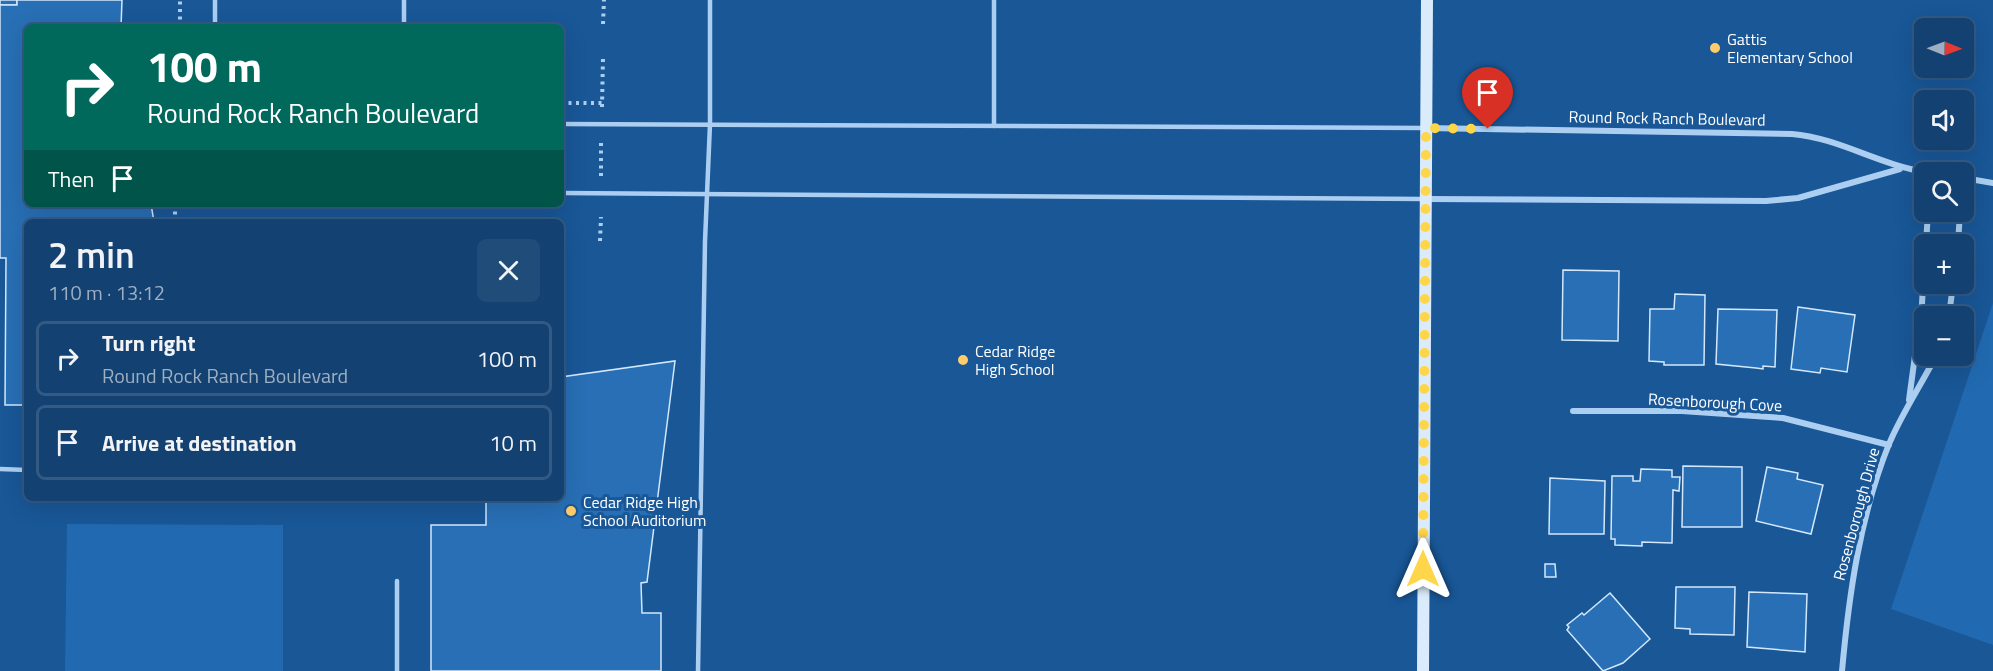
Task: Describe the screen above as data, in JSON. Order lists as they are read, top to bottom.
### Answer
{
  "streets": {
    "street": ["Round Rock Ranch Boulevard", "Rosenborough Cove", "Rosenborough Drive"]
  },
  "crossings": [
    ["Rosenborough Cove", "Rosenborough Drive"]
  ],
  "places": ["Gattis Elementary School", "Cedar Ridge High School", "Cedar Ridge High School Auditorium"],
  "north": "right",
  "page": {
    "map_buttons": ["+", "−"],
    "turn": ["100 m", "Round Rock Ranch Boulevard"],
    "then": "Then",
    "heading": ["2 min", "110 m · 13:12"],
    "list": [
      {
        "name": "Turn right",
        "note": "Round Rock Ranch Boulevard",
        "value": "100 m"
      },
      {
        "name": "Arrive at destination",
        "value": "10 m"
      }
    ]
  }
}
